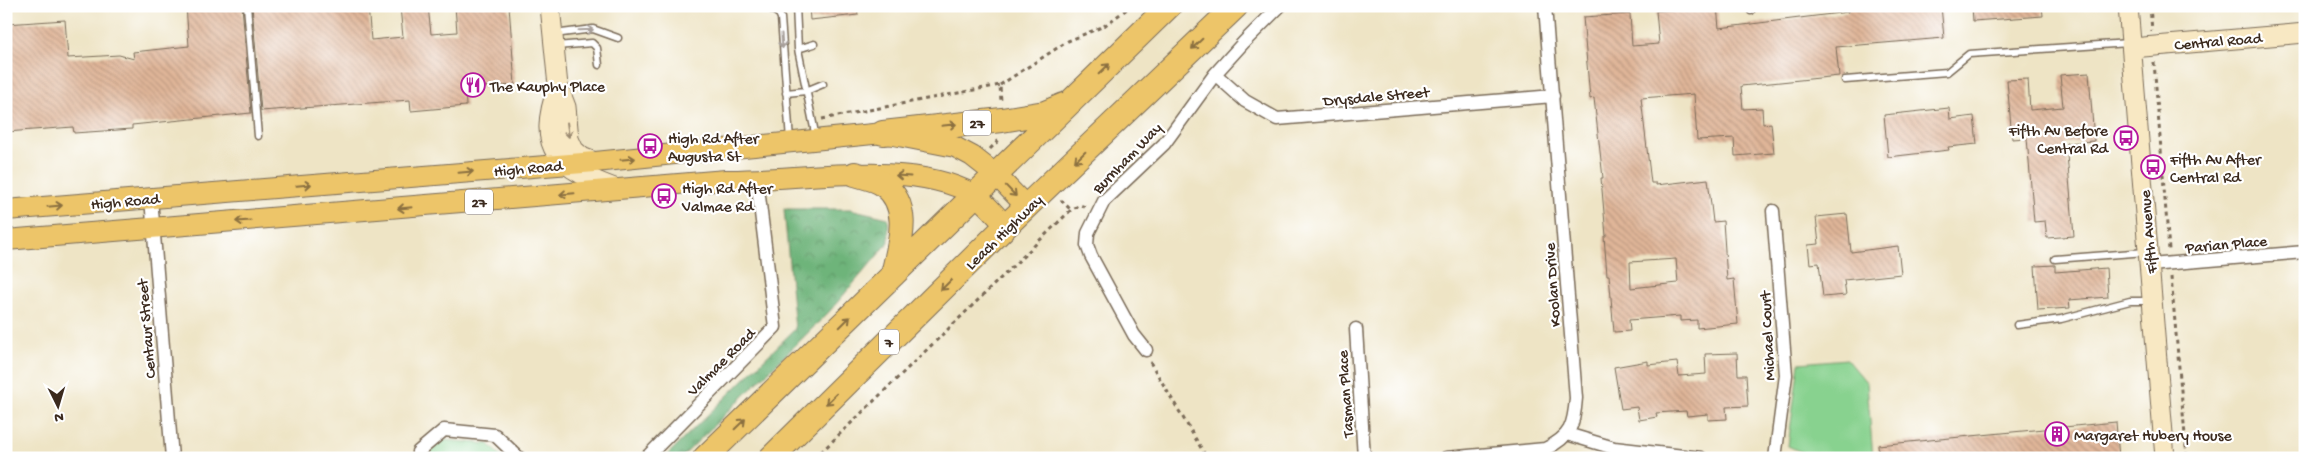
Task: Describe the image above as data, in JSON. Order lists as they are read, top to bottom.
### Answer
{
  "streets": {
    "highway": ["27", "Leach Highway", "7"],
    "main road": ["High Road"],
    "street": [
      "Central Road",
      "Drysdale Street",
      "Burnham Way",
      "Fifth Avenue",
      "Parian Place",
      "Koolan Drive",
      "Centaur Street",
      "Michael Court",
      "Valmae Road",
      "Tasman Place"
    ]
  },
  "crossings": [
    ["Central Road", "Fifth Avenue"],
    ["Drysdale Street", "Burnham Way"],
    ["Drysdale Street", "Koolan Drive"],
    ["27", "High Road"],
    ["High Road", "Leach Highway"],
    ["High Road", "Centaur Street"],
    ["High Road", "Valmae Road"],
    ["Fifth Avenue", "Parian Place"]
  ],
  "places": {
    "restaurant": ["The Kauphy Place"],
    "bus stop": [
      "Fifth Av Before Central Rd",
      "High Rd After Augusta St",
      "Fifth Av After Central Rd",
      "High Rd After Valmae Rd"
    ],
    "building": ["Margaret Hubery House"]
  },
  "north": "bottom"
}
